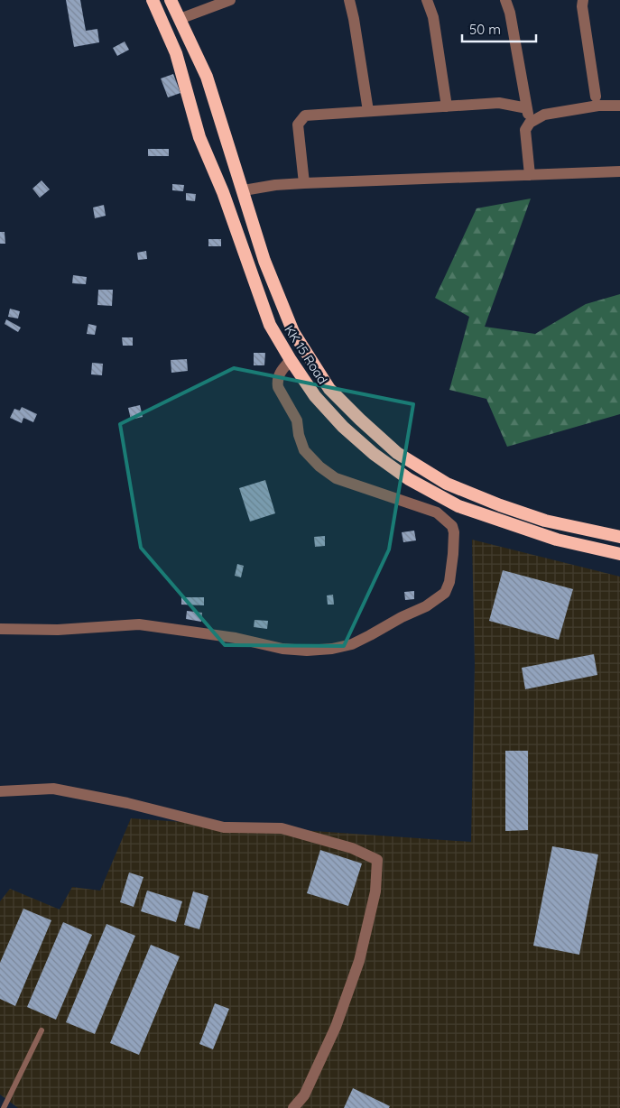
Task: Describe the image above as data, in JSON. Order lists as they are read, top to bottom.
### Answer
{
  "streets": {
    "highway": ["KK 15 Road"]
  },
  "scale_bar": "50 m"
}
